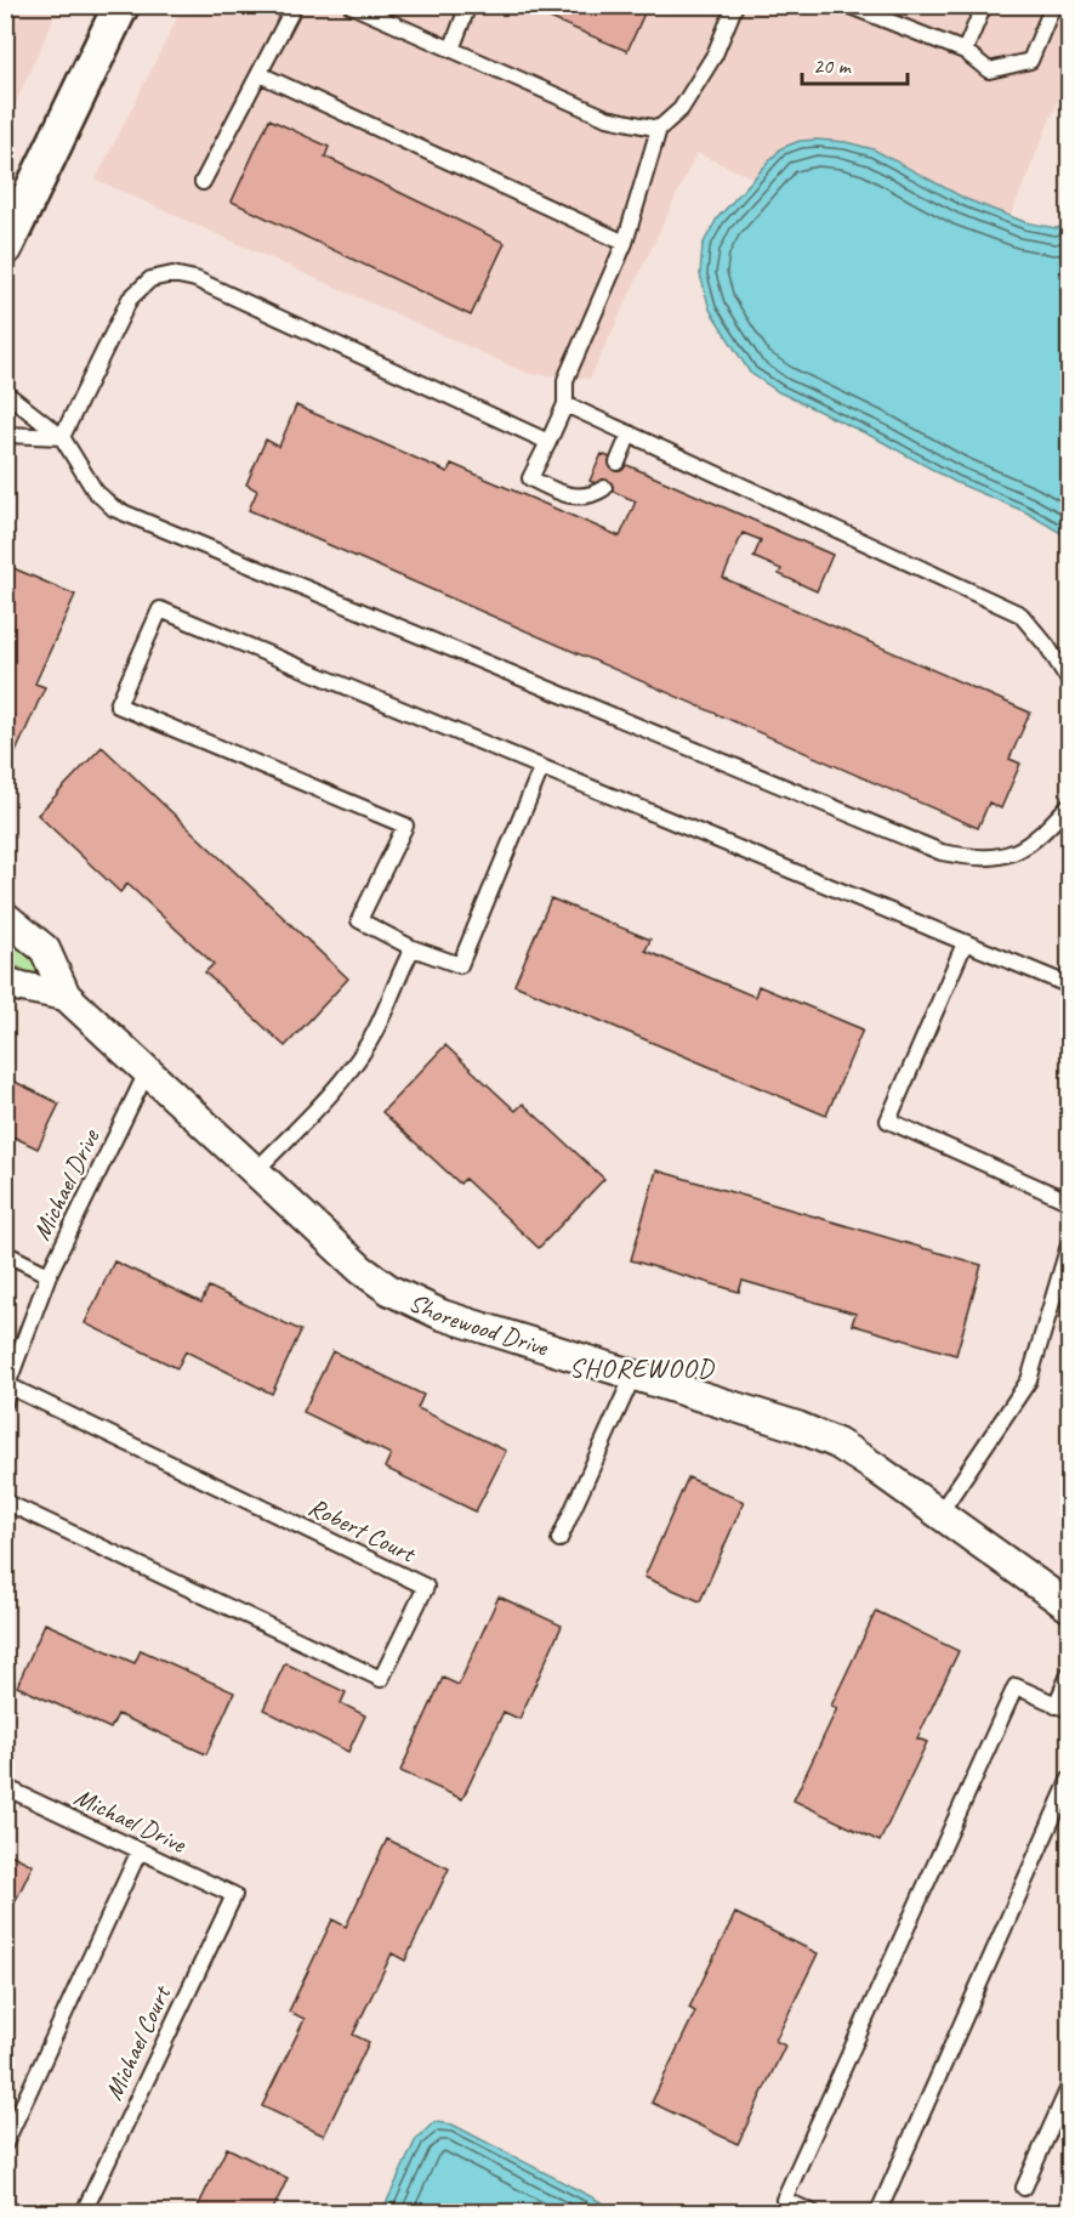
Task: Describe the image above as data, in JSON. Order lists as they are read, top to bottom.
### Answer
{
  "streets": {
    "street": ["Shorewood Drive"],
    "lane": ["Michael Drive", "Robert Court", "Michael Court"]
  },
  "crossings": [
    ["Michael Drive", "Shorewood Drive"],
    ["Michael Drive", "Robert Court"],
    ["Michael Drive", "Michael Court"]
  ],
  "districts": ["SHOREWOOD"],
  "scale_bar": "20 m"
}
